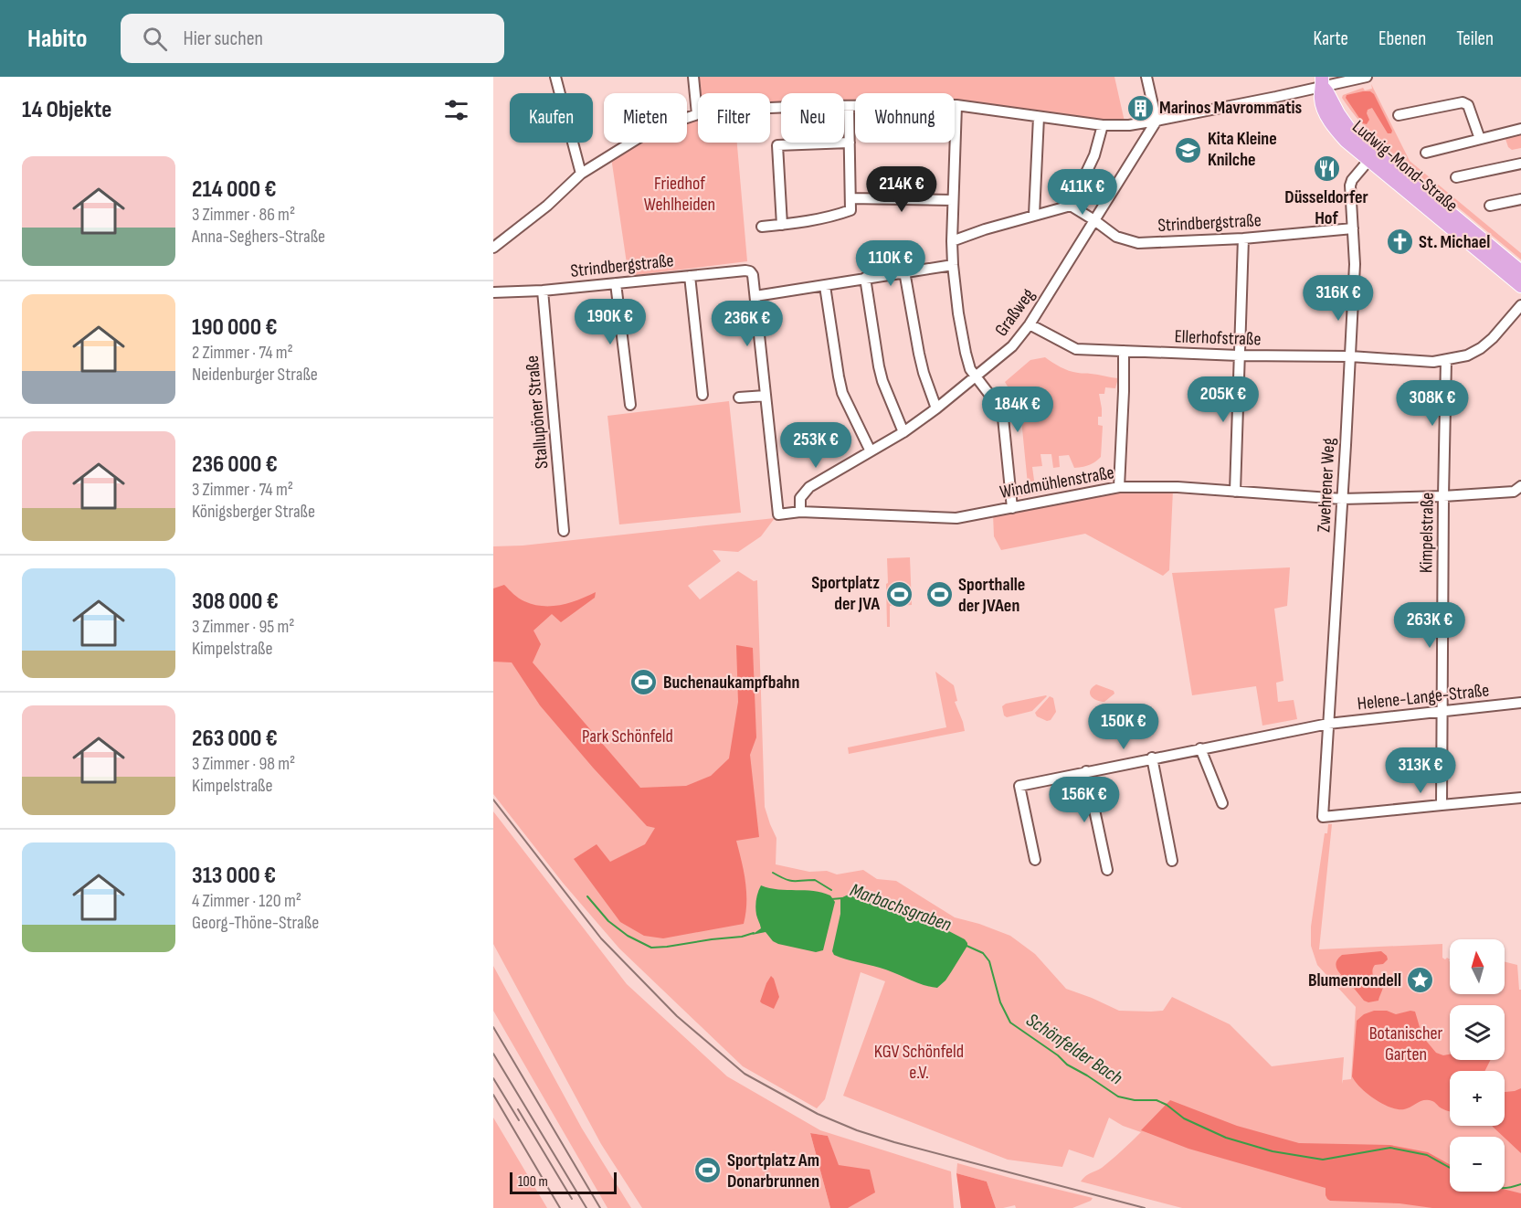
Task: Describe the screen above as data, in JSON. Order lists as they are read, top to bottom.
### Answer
{
  "streets": {
    "main road": ["Ludwig-Mond-Straße"],
    "street": [
      "Strindbergstraße",
      "Graßweg",
      "Ellerhofstraße",
      "Stallupöner Straße",
      "Windmühlenstraße",
      "Zwehrener Weg",
      "Kimpelstraße",
      "Helene-Lange-Straße"
    ]
  },
  "crossings": [
    ["Ludwig-Mond-Straße", "Zwehrener Weg"],
    ["Strindbergstraße", "Graßweg"],
    ["Strindbergstraße", "Stallupöner Straße"],
    ["Strindbergstraße", "Zwehrener Weg"],
    ["Graßweg", "Ellerhofstraße"],
    ["Graßweg", "Windmühlenstraße"],
    ["Ellerhofstraße", "Zwehrener Weg"],
    ["Ellerhofstraße", "Kimpelstraße"],
    ["Windmühlenstraße", "Zwehrener Weg"],
    ["Windmühlenstraße", "Kimpelstraße"],
    ["Zwehrener Weg", "Kimpelstraße"],
    ["Zwehrener Weg", "Helene-Lange-Straße"],
    ["Kimpelstraße", "Helene-Lange-Straße"]
  ],
  "water": ["Marbachsgraben", "Schönfelder Bach"],
  "parks": [
    "Friedhof Wehlheiden",
    "Park Schönfeld",
    "Botanischer Garten",
    "KGV Schönfeld e.V."
  ],
  "places": {
    "building": ["Marinos Mavrommatis"],
    "school or university": ["Kita Kleine Knilche"],
    "restaurant": ["Düsseldorfer Hof"],
    "church": ["St. Michael"],
    "sports": [
      "Sportplatz der JVA",
      "Sporthalle der JVAen",
      "Buchenaukampfbahn",
      "Sportplatz Am Donarbrunnen"
    ],
    "place": ["Blumenrondell"]
  },
  "scale_bar": "100 m",
  "north": "top",
  "page": {
    "header": "Habito",
    "search": "Hier suchen",
    "nav": ["Karte", "Ebenen", "Teilen"],
    "heading": "14 Objekte",
    "chip": [
      "Kaufen",
      "Mieten",
      "Filter",
      "Neu",
      "Wohnung"
    ],
    "list": [
      {
        "name": "214 000 €",
        "note": "3 Zimmer · 86 m² · Anna-Seghers-Straße"
      },
      {
        "name": "190 000 €",
        "note": "2 Zimmer · 74 m² · Neidenburger Straße"
      },
      {
        "name": "236 000 €",
        "note": "3 Zimmer · 74 m² · Königsberger Straße"
      },
      {
        "name": "308 000 €",
        "note": "3 Zimmer · 95 m² · Kimpelstraße"
      },
      {
        "name": "263 000 €",
        "note": "3 Zimmer · 98 m² · Kimpelstraße"
      },
      {
        "name": "313 000 €",
        "note": "4 Zimmer · 120 m² · Georg-Thöne-Straße"
      }
    ],
    "price": [
      "214K €",
      "411K €",
      "110K €",
      "316K €",
      "190K €",
      "236K €",
      "205K €",
      "308K €",
      "184K €",
      "253K €",
      "263K €",
      "150K €",
      "313K €",
      "156K €"
    ],
    "map_buttons": ["+", "−"],
    "scale": "100 m"
  }
}
